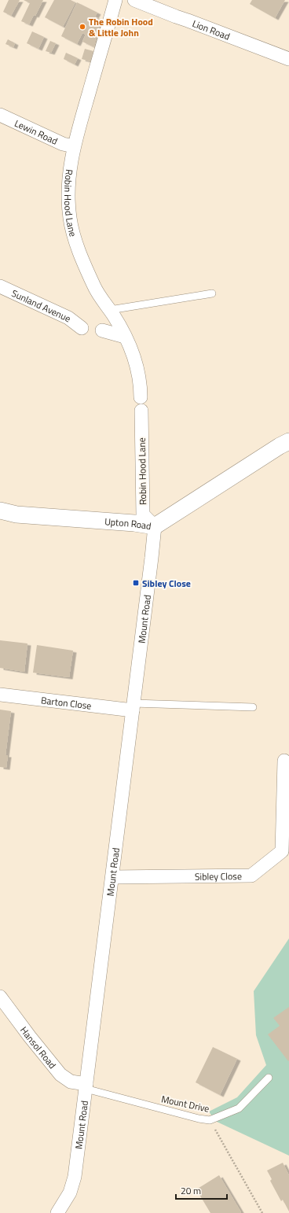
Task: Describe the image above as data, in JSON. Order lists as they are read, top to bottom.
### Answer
{
  "streets": {
    "street": [
      "Lion Road",
      "Lewin Road",
      "Robin Hood Lane",
      "Sunland Avenue",
      "Upton Road",
      "Mount Road",
      "Barton Close",
      "Sibley Close",
      "Hansol Road"
    ],
    "lane": ["Mount Drive"]
  },
  "crossings": [
    ["Lewin Road", "Robin Hood Lane"],
    ["Robin Hood Lane", "Upton Road"],
    ["Robin Hood Lane", "Mount Road"],
    ["Upton Road", "Mount Road"],
    ["Mount Road", "Barton Close"],
    ["Mount Road", "Sibley Close"],
    ["Mount Road", "Hansol Road"],
    ["Mount Road", "Mount Drive"],
    ["Hansol Road", "Mount Drive"]
  ],
  "places": {
    "other": ["The Robin Hood & Little John"],
    "transit": ["Sibley Close"]
  },
  "scale_bar": "20 m"
}
